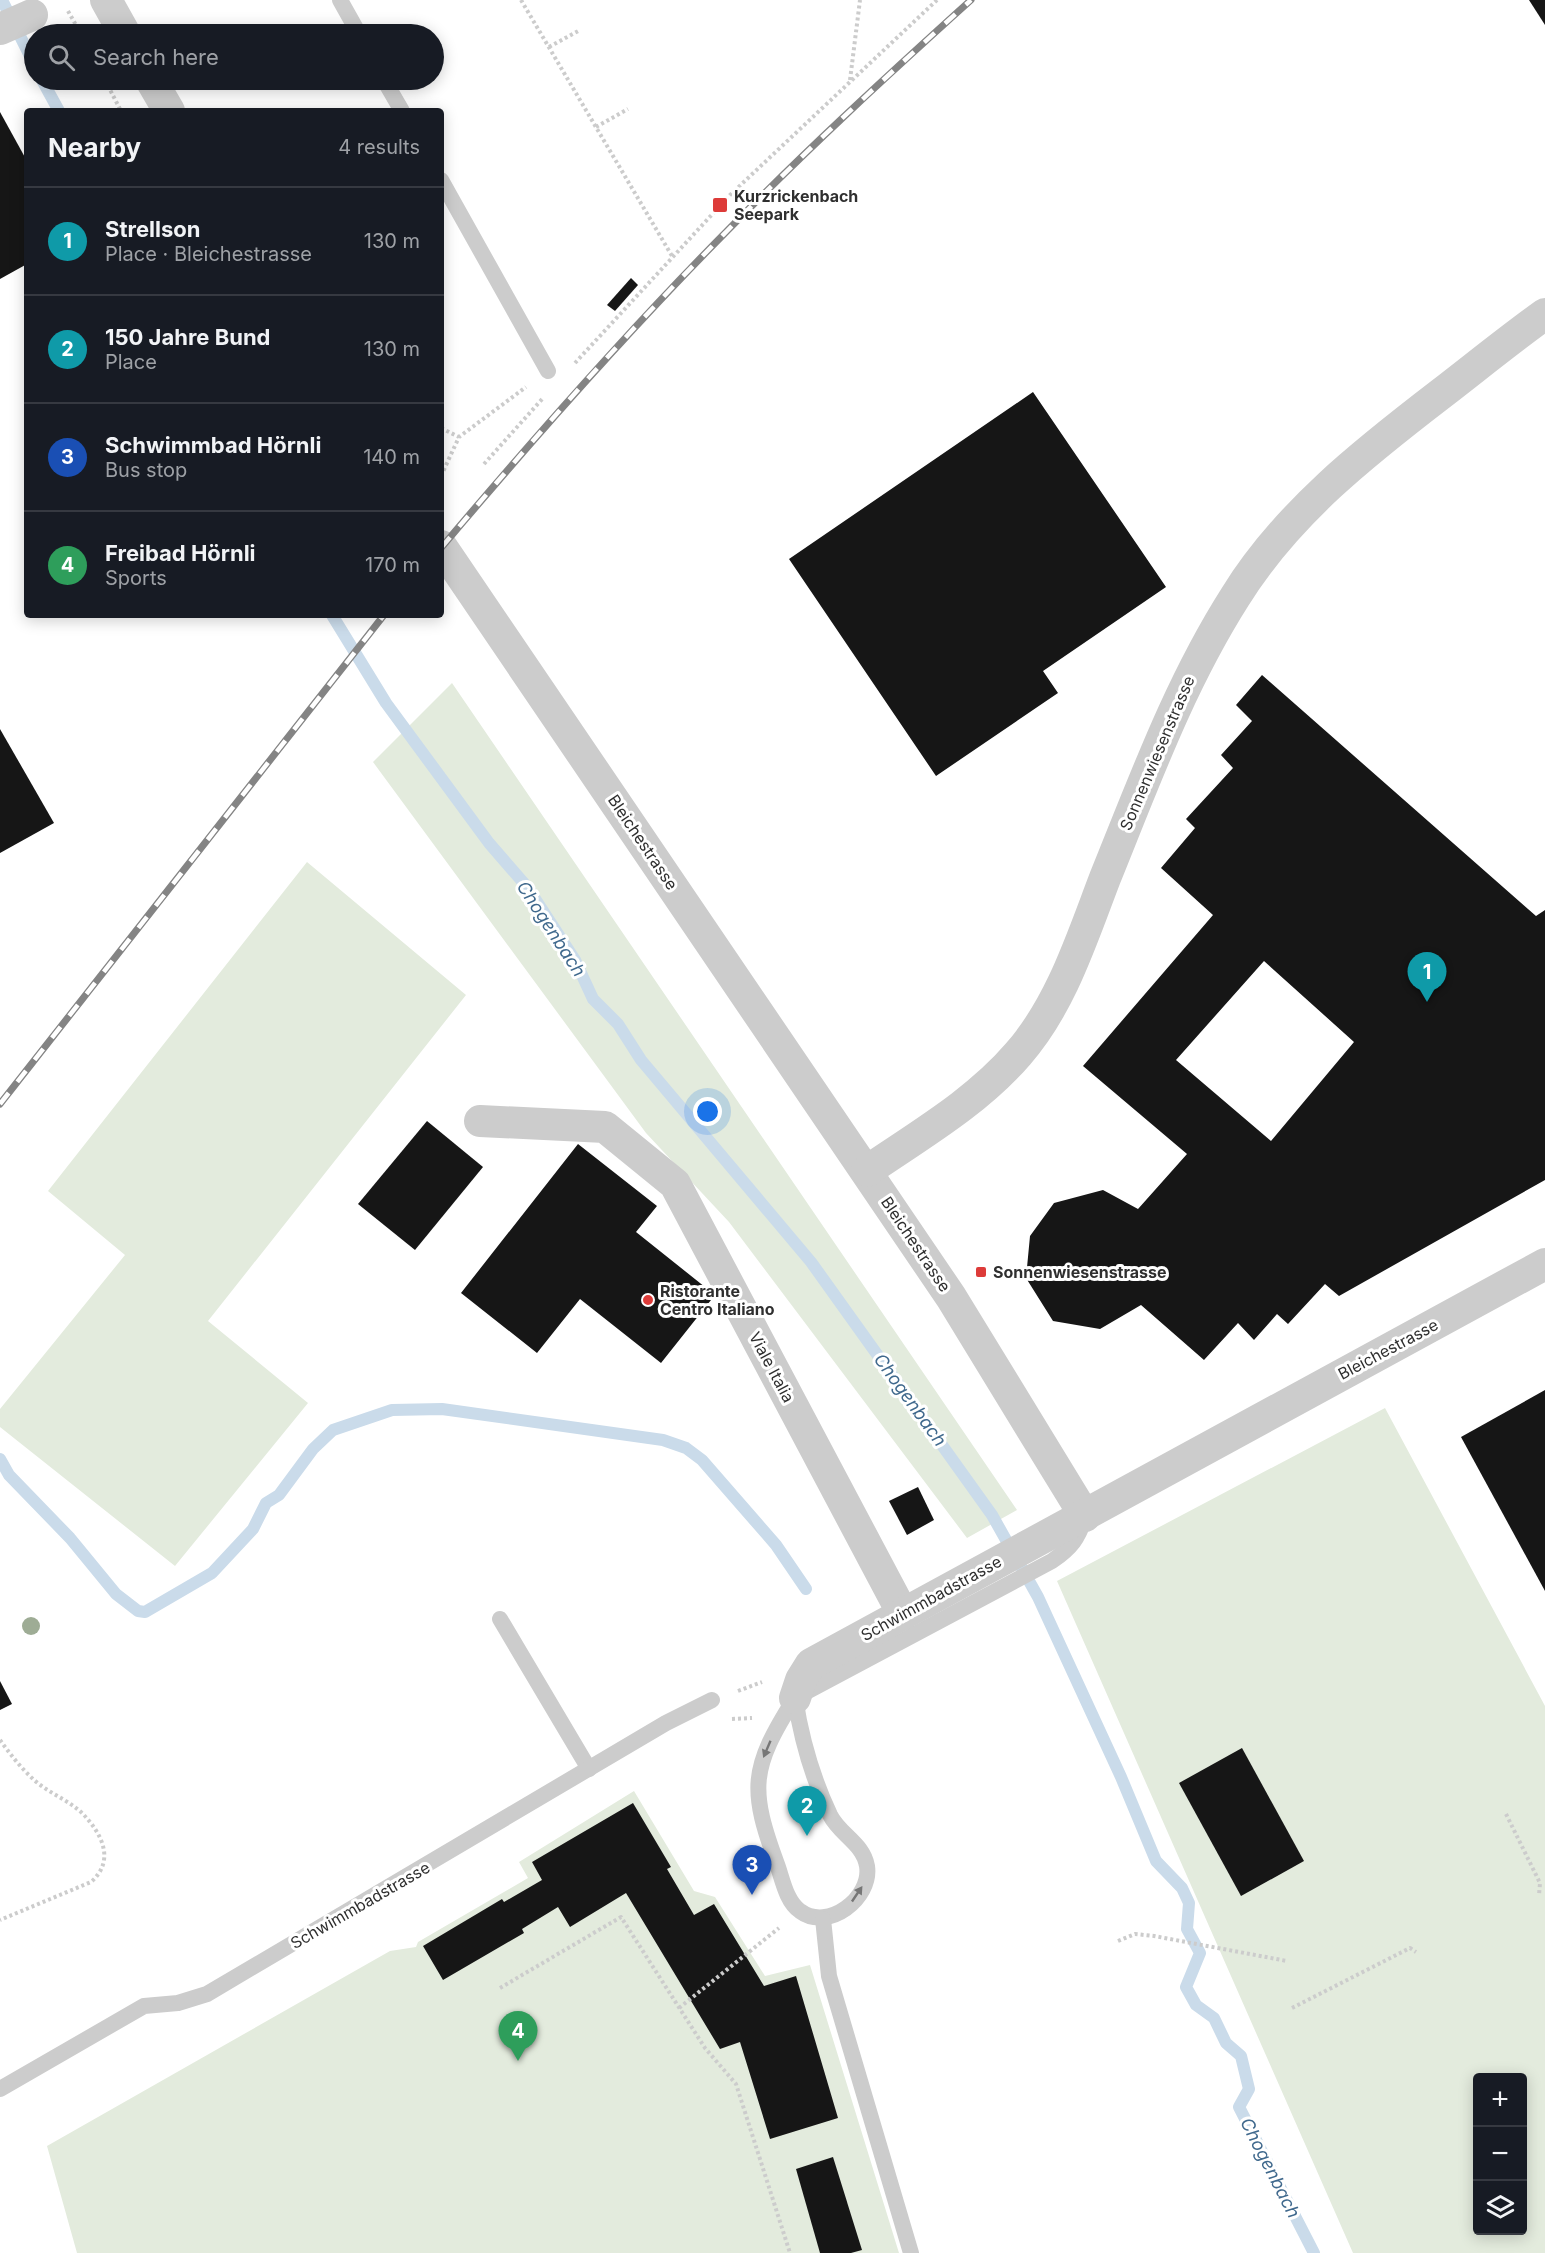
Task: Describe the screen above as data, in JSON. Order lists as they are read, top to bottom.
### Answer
{
  "streets": {
    "street": [
      "Sonnenwiesenstrasse",
      "Bleichestrasse",
      "Viale Italia",
      "Schwimmbadstrasse"
    ]
  },
  "crossings": [
    ["Sonnenwiesenstrasse", "Bleichestrasse"],
    ["Bleichestrasse", "Schwimmbadstrasse"],
    ["Viale Italia", "Schwimmbadstrasse"]
  ],
  "water": ["Chogenbach"],
  "places": {
    "transit": ["Kurzrickenbach Seepark", "Sonnenwiesenstrasse"],
    "other": ["Ristorante Centro Italiano"]
  },
  "page": {
    "search": "Search here",
    "heading": ["Nearby", "4 results"],
    "list": [
      {
        "mark": "1",
        "name": "Strellson",
        "note": "Place · Bleichestrasse",
        "value": "130 m"
      },
      {
        "mark": "2",
        "name": "150 Jahre Bund",
        "note": "Place",
        "value": "130 m"
      },
      {
        "mark": "3",
        "name": "Schwimmbad Hörnli",
        "note": "Bus stop",
        "value": "140 m"
      },
      {
        "mark": "4",
        "name": "Freibad Hörnli",
        "note": "Sports",
        "value": "170 m"
      }
    ],
    "pins": [
      "1",
      "2",
      "3",
      "4"
    ],
    "map_buttons": ["+", "−"]
  }
}
